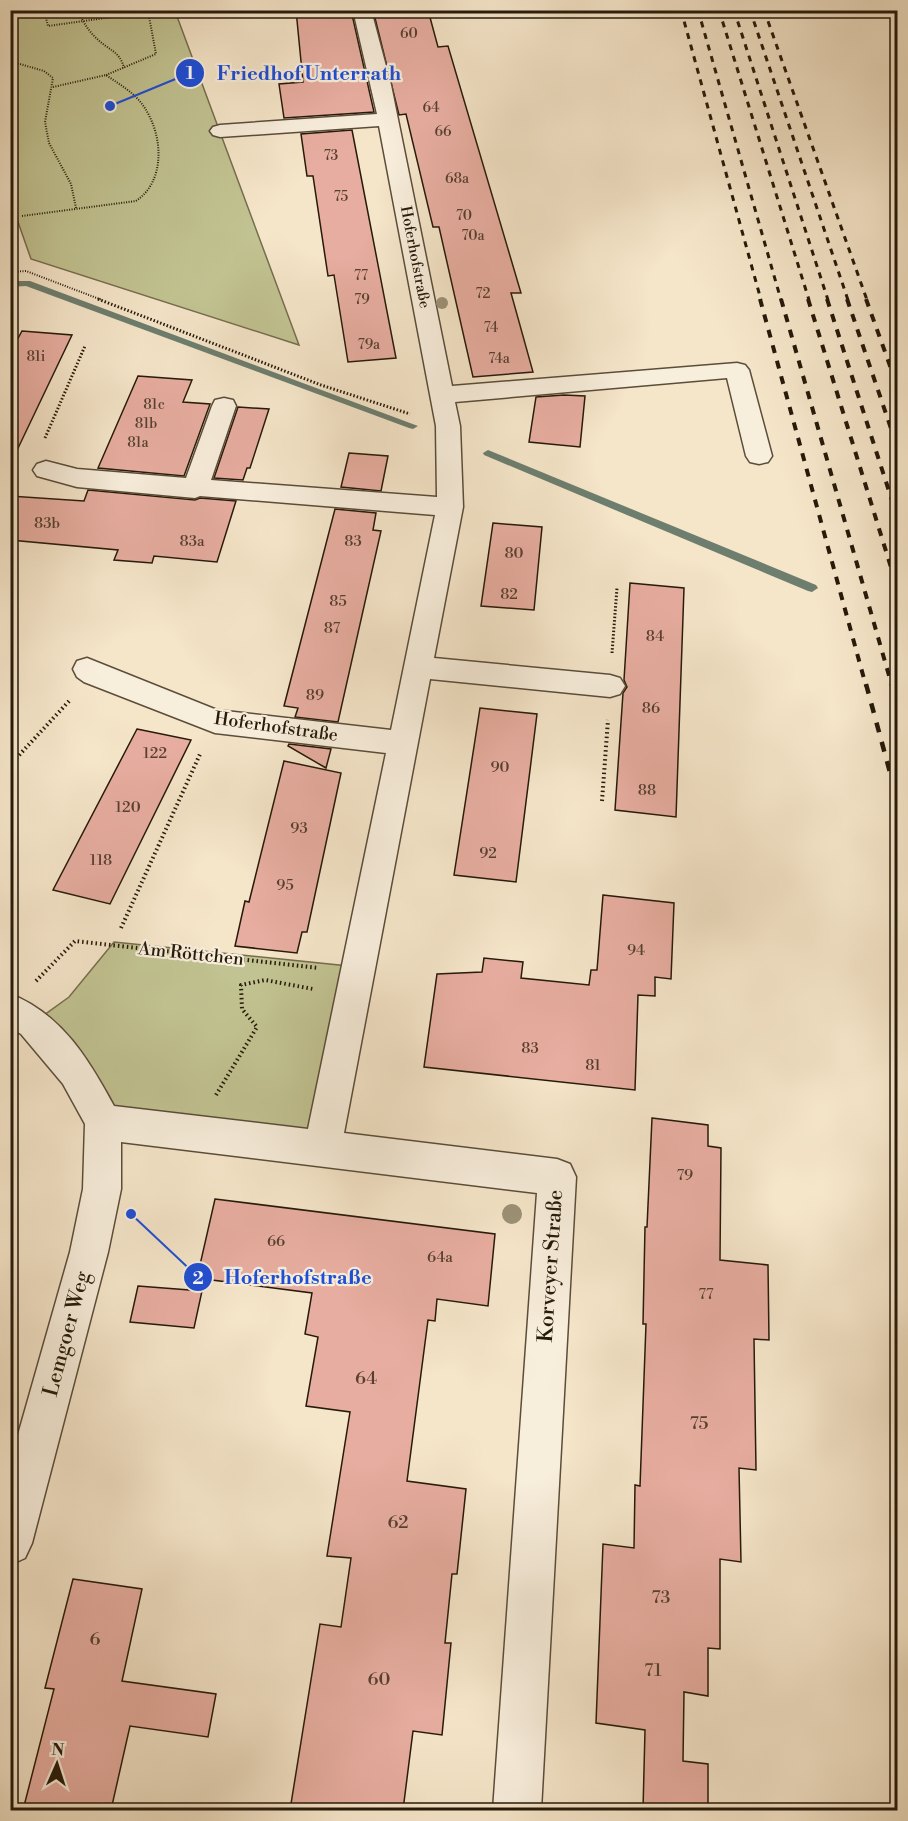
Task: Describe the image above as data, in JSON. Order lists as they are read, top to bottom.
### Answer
{
  "streets": {
    "street": ["Hoferhofstraße", "Korveyer Straße", "Lemgoer Weg"],
    "path": ["Am Röttchen"]
  },
  "crossings": [
    ["Hoferhofstraße", "Korveyer Straße"],
    ["Korveyer Straße", "Lemgoer Weg"]
  ],
  "places": ["Friedhof Unterrath", "Hoferhofstraße"],
  "house_numbers": [
    "60",
    "64",
    "66",
    "73",
    "68a",
    "75",
    "70",
    "70a",
    "77",
    "72",
    "79",
    "74",
    "79a",
    "81i",
    "74a",
    "81c",
    "81b",
    "81a",
    "83b",
    "83a",
    "83",
    "80",
    "82",
    "85",
    "87",
    "84",
    "89",
    "86",
    "122",
    "90",
    "88",
    "120",
    "93",
    "92",
    "118",
    "95",
    "94",
    "83",
    "81",
    "79",
    "66",
    "64a",
    "77",
    "64",
    "75",
    "62",
    "73",
    "6",
    "71",
    "60"
  ],
  "north": "top"
}
